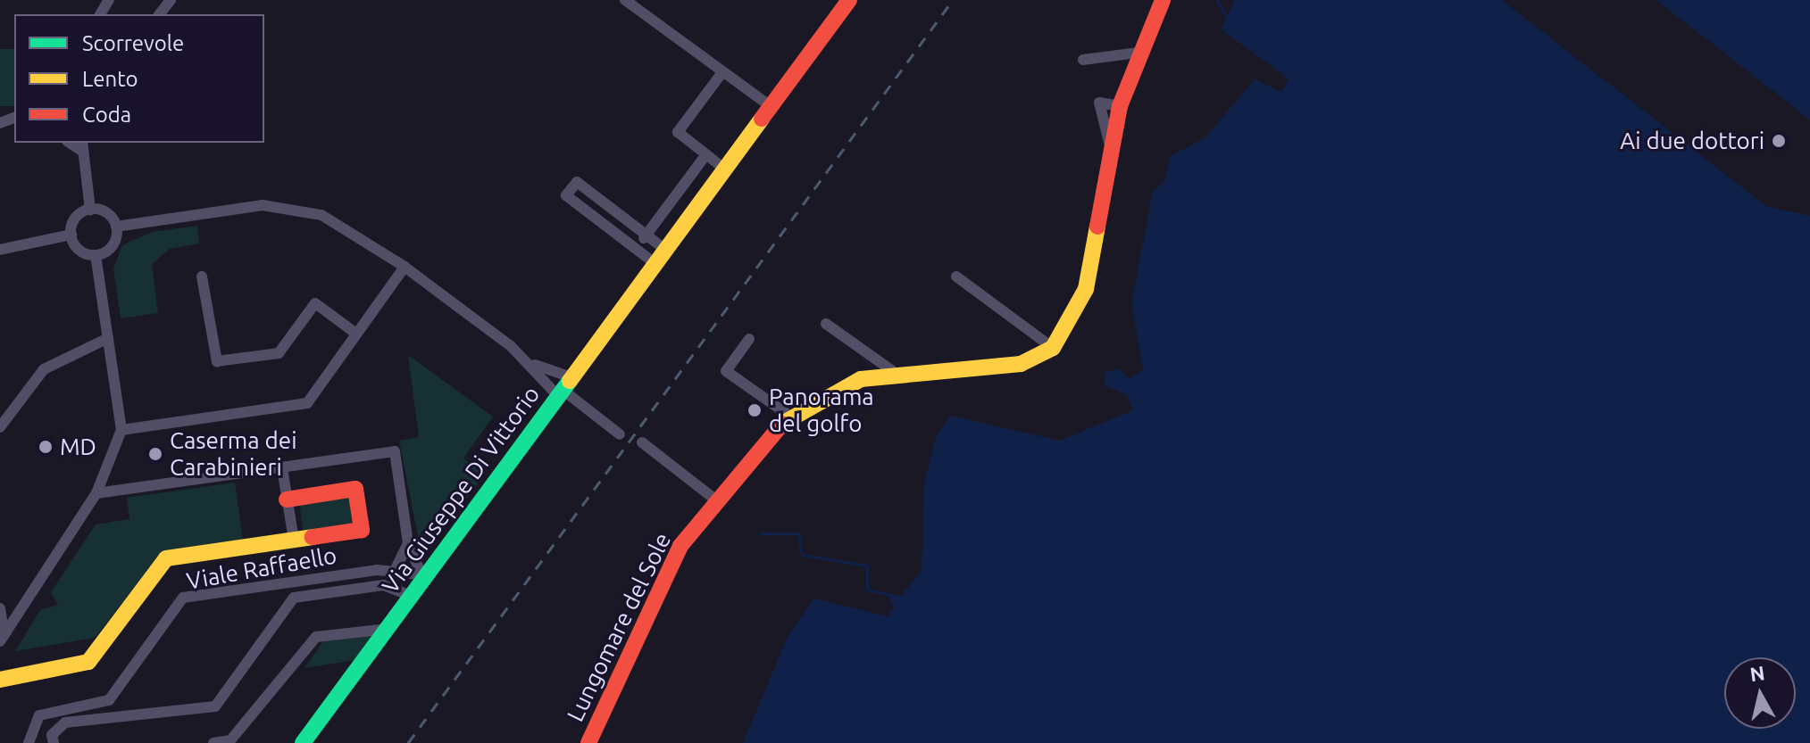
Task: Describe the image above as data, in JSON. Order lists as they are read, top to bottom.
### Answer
{
  "streets": {
    "street": ["Via Giuseppe Di Vittorio", "Viale Raffaello", "Lungomare del Sole"]
  },
  "crossings": [
    ["Via Giuseppe Di Vittorio", "Viale Raffaello"]
  ],
  "places": [
    "Ai due dottori",
    "Panorama del golfo",
    "MD",
    "Caserma dei Carabinieri"
  ],
  "legend": ["Scorrevole", "Lento", "Coda"],
  "north": "top"
}
